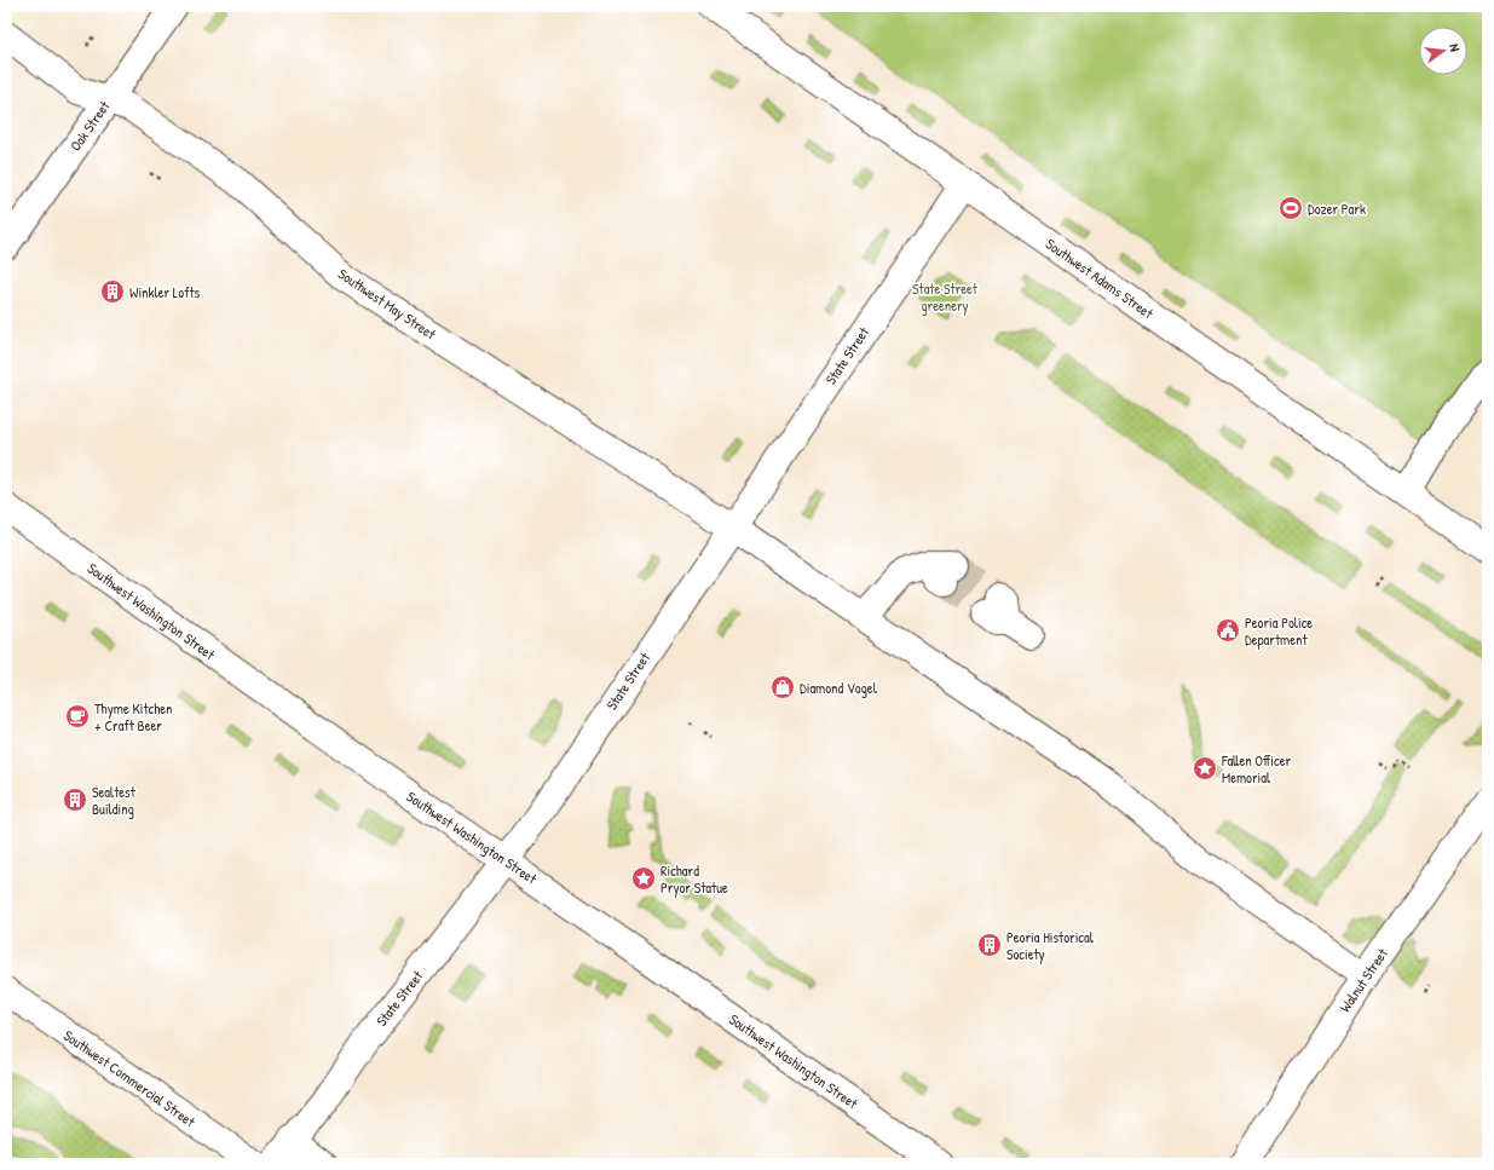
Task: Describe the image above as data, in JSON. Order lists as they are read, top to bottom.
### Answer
{
  "streets": {
    "street": [
      "Oak Street",
      "Southwest Adams Street",
      "Southwest May Street",
      "State Street",
      "Southwest Washington Street",
      "Walnut Street",
      "Southwest Commercial Street"
    ]
  },
  "crossings": [
    ["Oak Street", "Southwest May Street"],
    ["Southwest Adams Street", "State Street"],
    ["Southwest May Street", "State Street"],
    ["Southwest May Street", "Walnut Street"],
    ["State Street", "Southwest Washington Street"]
  ],
  "parks": ["State Street greenery"],
  "places": {
    "sports": ["Dozer Park"],
    "building": ["Winkler Lofts", "Sealtest Building", "Peoria Historical Society"],
    "public building": ["Peoria Police Department"],
    "shop": ["Diamond Vogel"],
    "cafe": ["Thyme Kitchen + Craft Beer"],
    "place": ["Fallen Officer Memorial", "Richard Pryor Statue"]
  },
  "north": "right"
}
